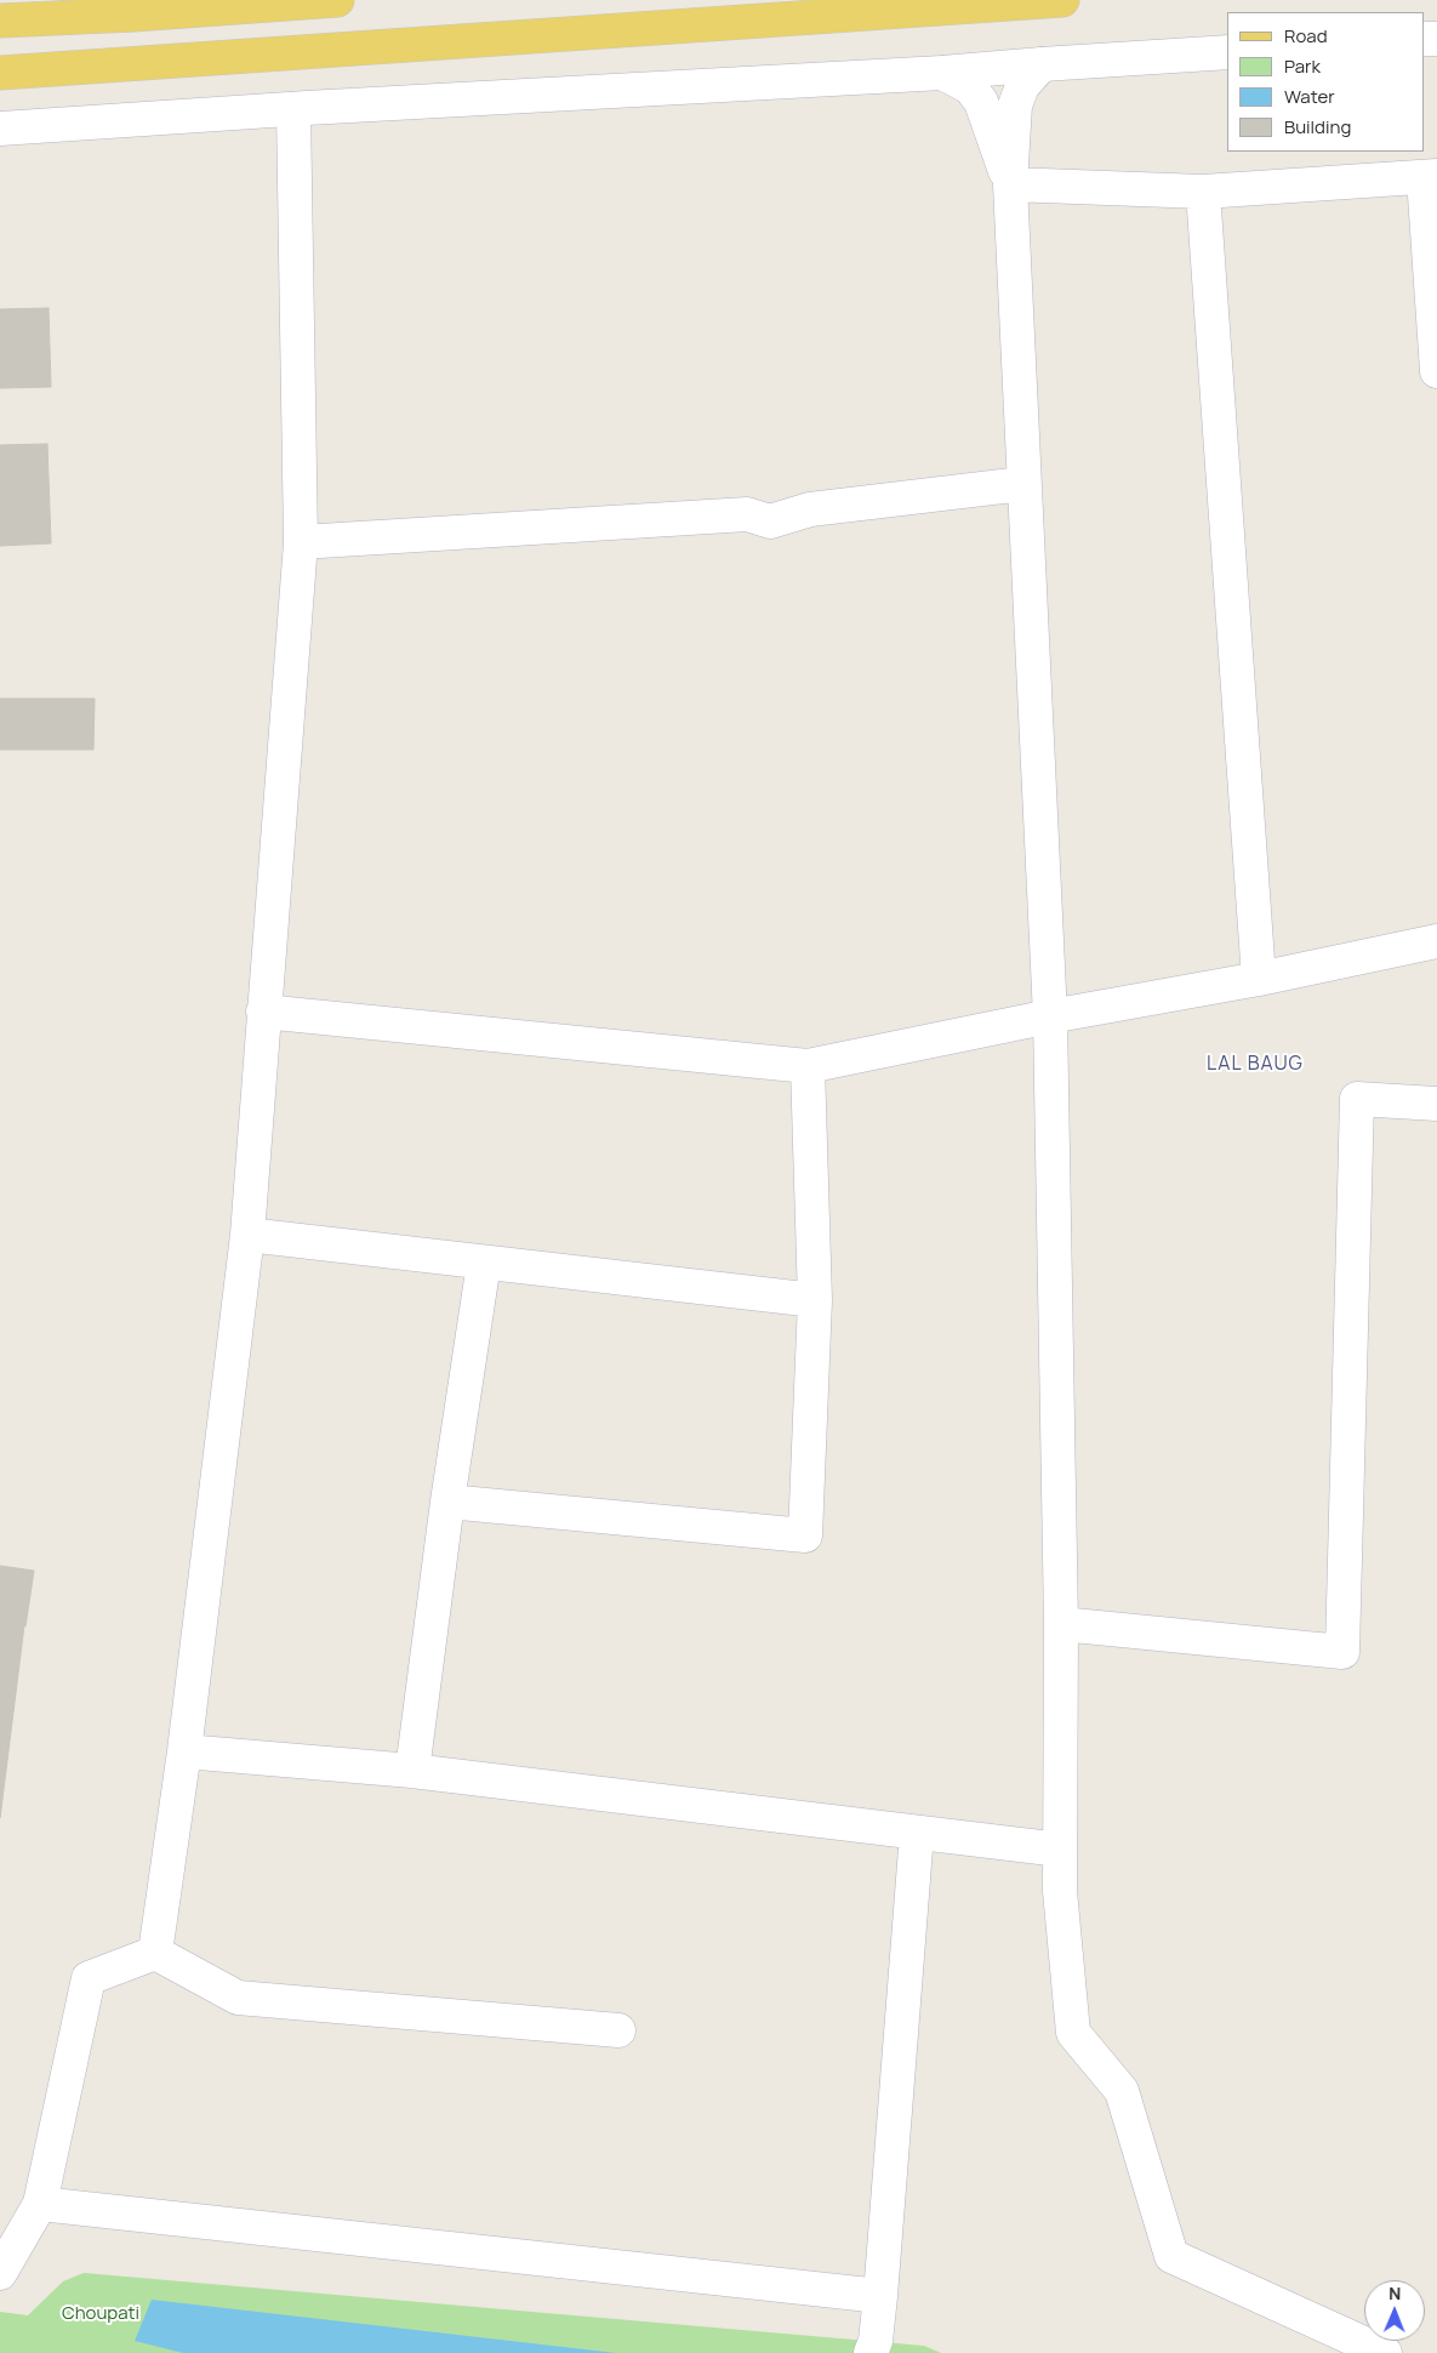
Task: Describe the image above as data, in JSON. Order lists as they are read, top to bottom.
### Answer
{
  "districts": ["LAL BAUG"],
  "parks": ["Choupati"],
  "legend": [
    "Road",
    "Park",
    "Water",
    "Building"
  ],
  "north": "top"
}
